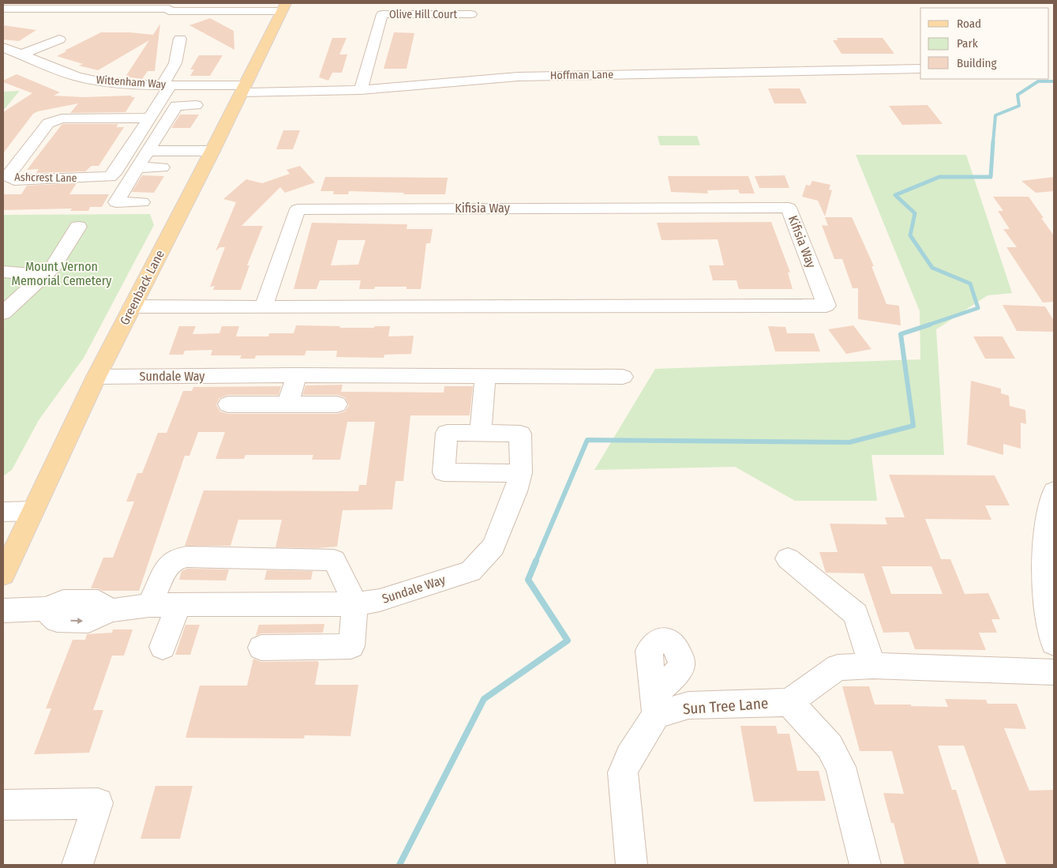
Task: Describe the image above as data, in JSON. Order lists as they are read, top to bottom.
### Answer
{
  "streets": {
    "main road": ["Greenback Lane"],
    "street": [
      "Olive Hill Court",
      "Hoffman Lane",
      "Wittenham Way",
      "Ashcrest Lane",
      "Kifisia Way",
      "Sundale Way",
      "Sun Tree Lane"
    ]
  },
  "crossings": [
    ["Olive Hill Court", "Hoffman Lane"],
    ["Hoffman Lane", "Wittenham Way"],
    ["Hoffman Lane", "Greenback Lane"],
    ["Wittenham Way", "Ashcrest Lane"],
    ["Wittenham Way", "Greenback Lane"],
    ["Kifisia Way", "Greenback Lane"],
    ["Greenback Lane", "Sundale Way"]
  ],
  "parks": ["Mount Vernon Memorial Cemetery"],
  "legend": ["Road", "Park", "Building"]
}
